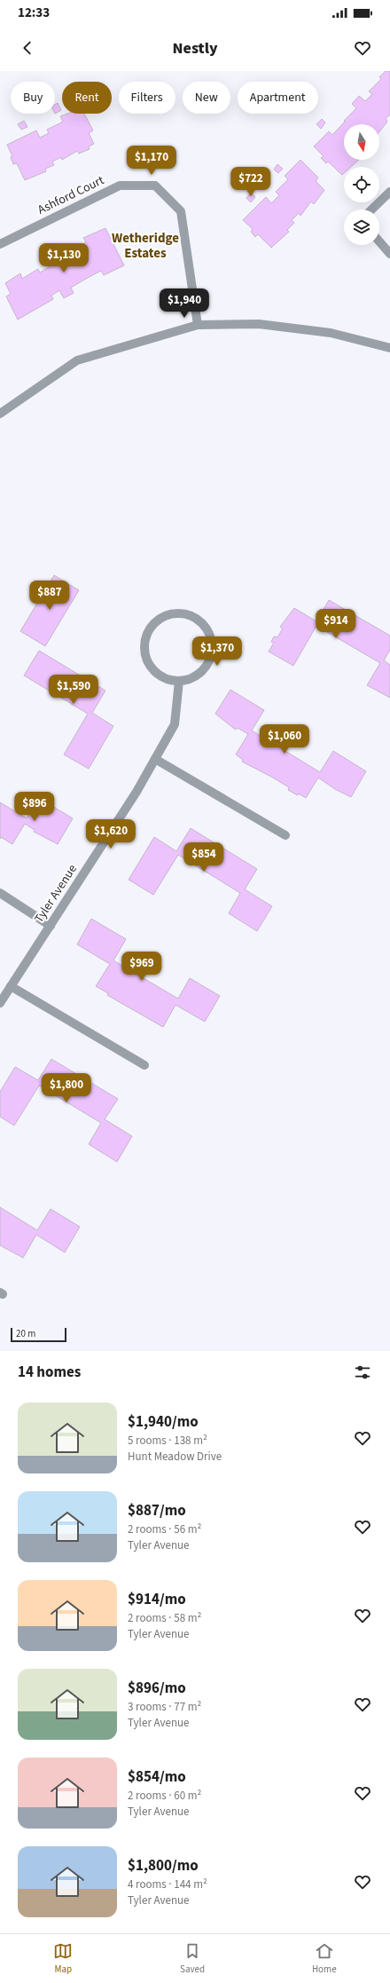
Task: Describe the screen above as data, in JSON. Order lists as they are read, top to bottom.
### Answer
{
  "streets": {
    "street": ["Ashford Court", "Tyler Avenue"]
  },
  "districts": ["Wetheridge Estates"],
  "scale_bar": "20 m",
  "north": "bottom",
  "page": {
    "status": "12:33",
    "header": "Nestly",
    "chip": [
      "Buy",
      "Rent",
      "Filters",
      "New",
      "Apartment"
    ],
    "price": [
      "$1,170",
      "$722",
      "$1,130",
      "$1,940",
      "$887",
      "$914",
      "$1,370",
      "$1,590",
      "$1,060",
      "$896",
      "$1,620",
      "$854",
      "$969",
      "$1,800"
    ],
    "scale": "20 m",
    "heading": "14 homes",
    "list": [
      {
        "name": "$1,940/mo",
        "note": "5 rooms · 138 m² · Hunt Meadow Drive"
      },
      {
        "name": "$887/mo",
        "note": "2 rooms · 56 m² · Tyler Avenue"
      },
      {
        "name": "$914/mo",
        "note": "2 rooms · 58 m² · Tyler Avenue"
      },
      {
        "name": "$896/mo",
        "note": "3 rooms · 77 m² · Tyler Avenue"
      },
      {
        "name": "$854/mo",
        "note": "2 rooms · 60 m² · Tyler Avenue"
      },
      {
        "name": "$1,800/mo",
        "note": "4 rooms · 144 m² · Tyler Avenue"
      }
    ],
    "tabs": ["Map", "Saved", "Home"]
  }
}
